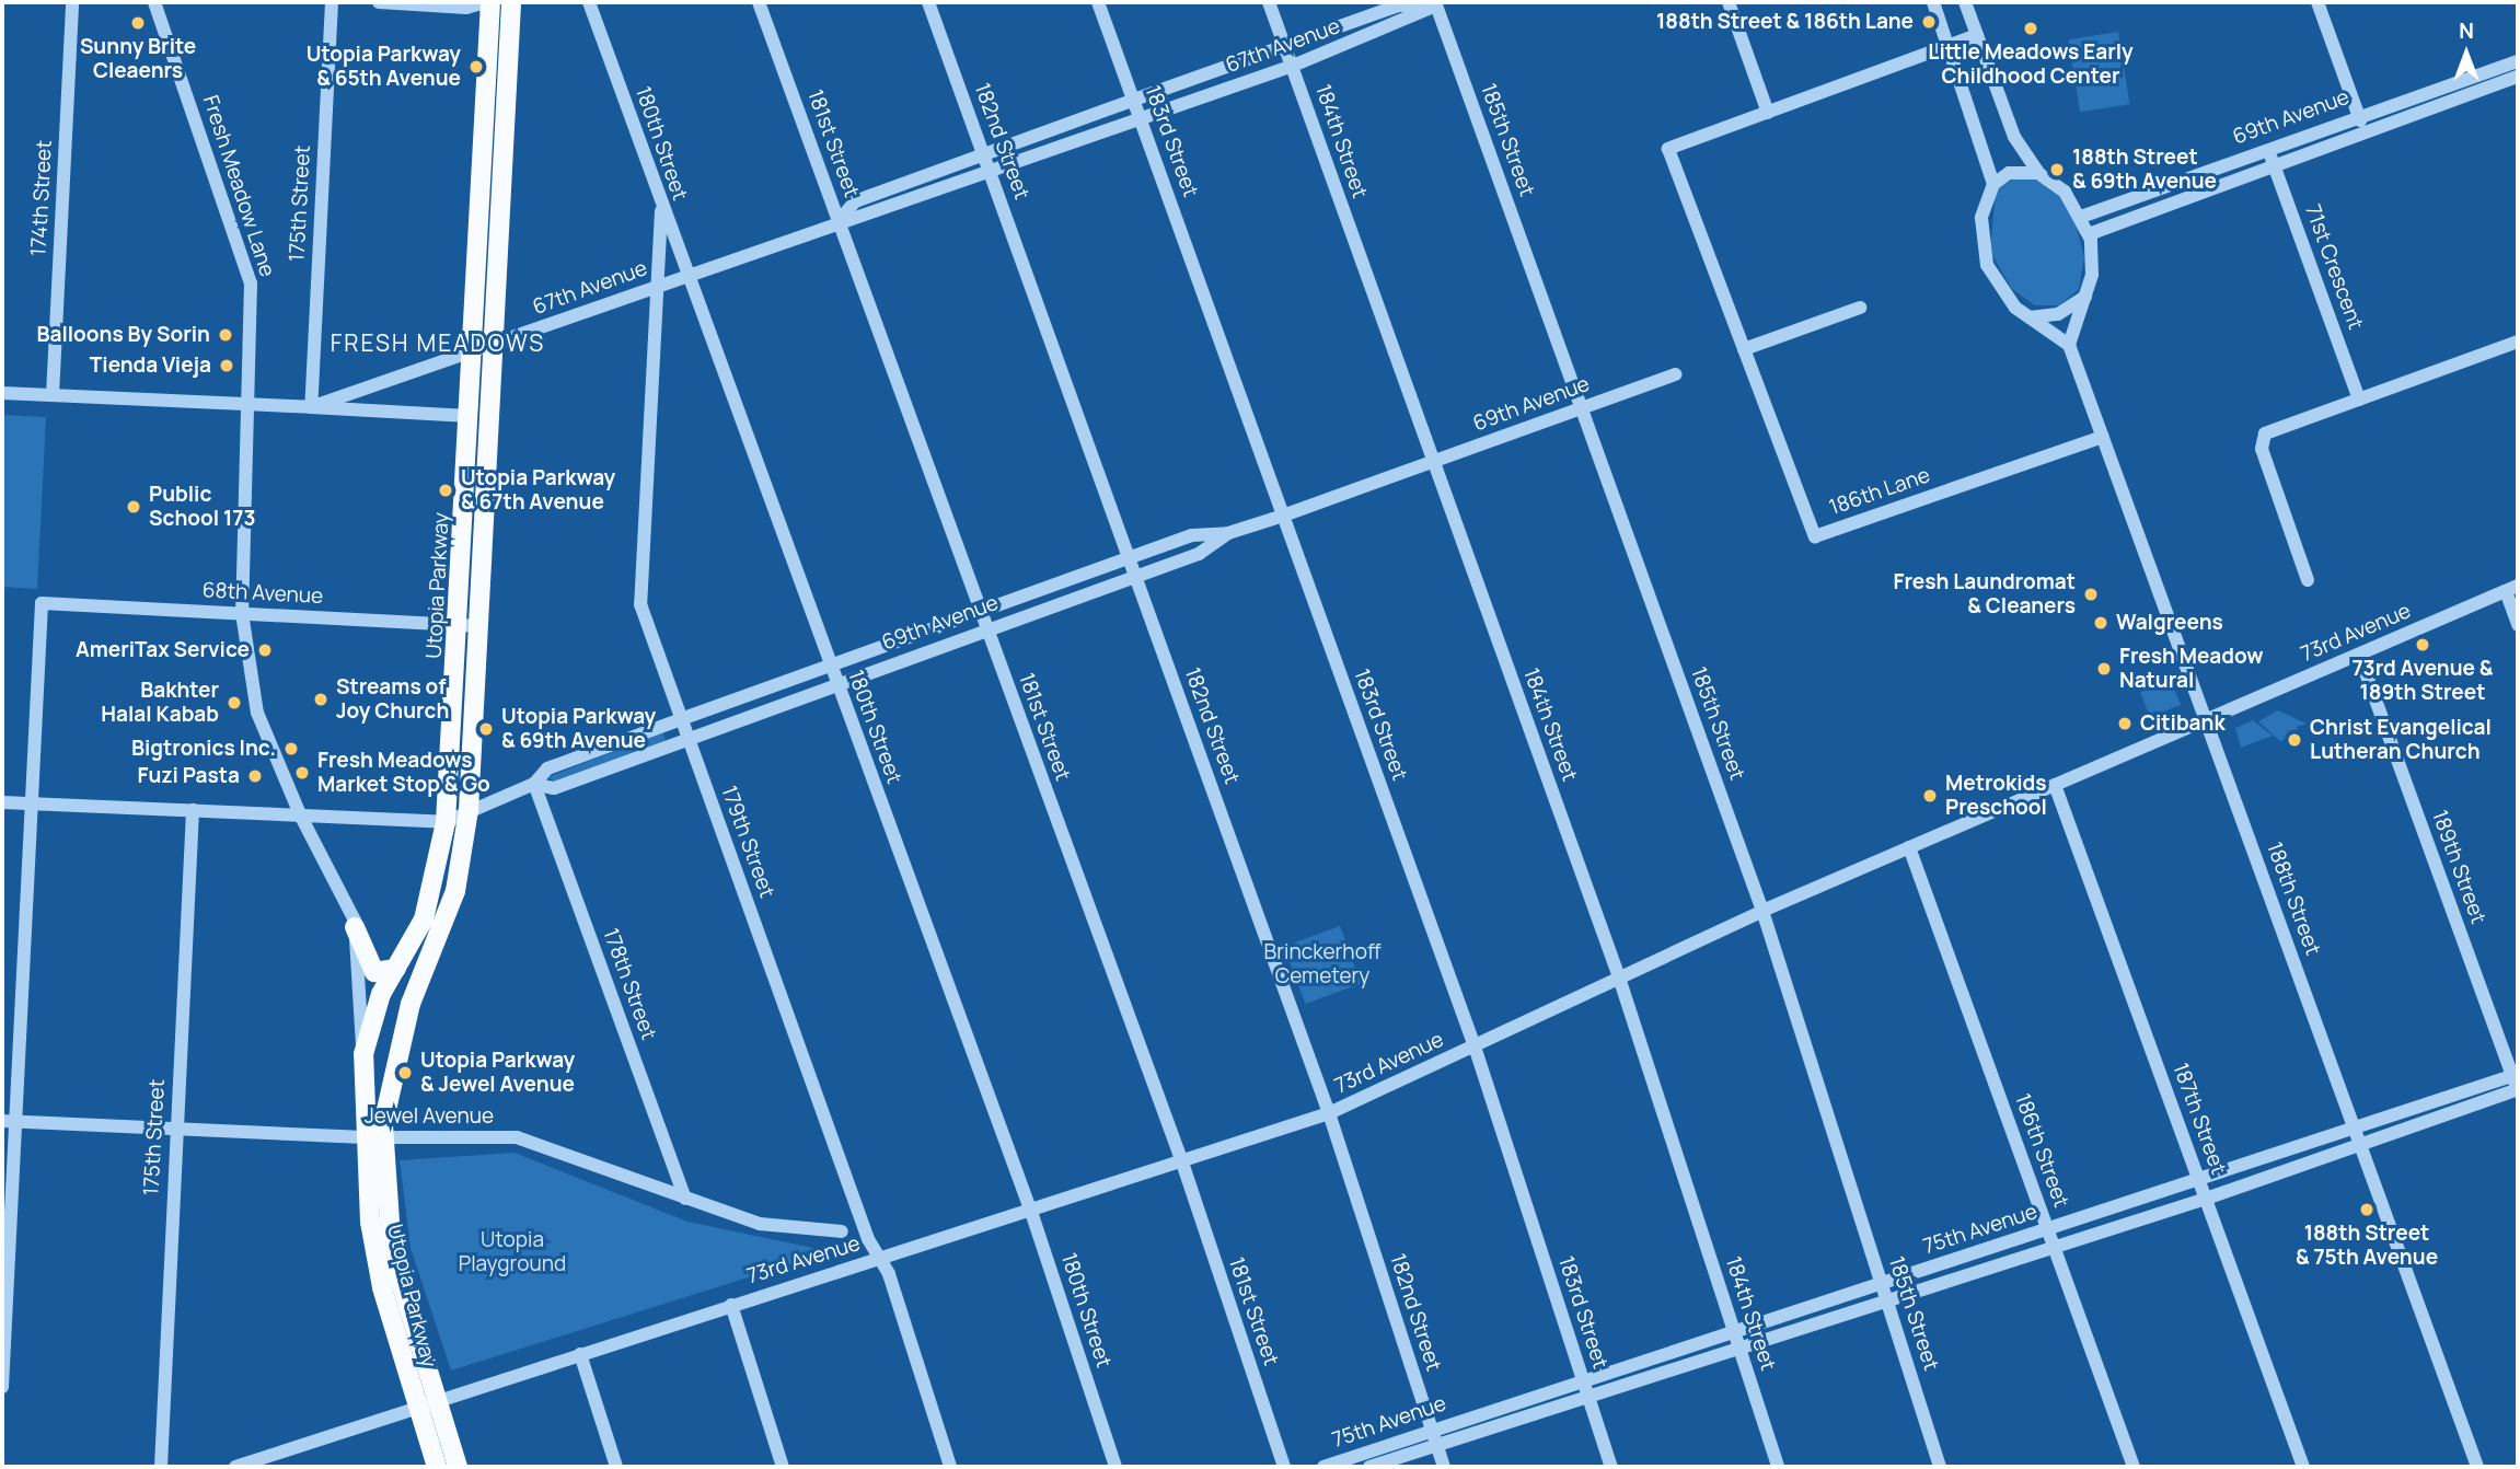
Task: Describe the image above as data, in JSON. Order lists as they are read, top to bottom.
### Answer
{
  "streets": {
    "main road": ["Utopia Parkway"],
    "street": [
      "67th Avenue",
      "69th Avenue",
      "185th Street",
      "182nd Street",
      "183rd Street",
      "184th Street",
      "180th Street",
      "181st Street",
      "Fresh Meadow Lane",
      "174th Street",
      "175th Street",
      "71st Crescent",
      "186th Lane",
      "68th Avenue",
      "73rd Avenue",
      "179th Street",
      "189th Street",
      "188th Street",
      "178th Street",
      "Jewel Avenue",
      "187th Street",
      "186th Street",
      "75th Avenue"
    ]
  },
  "crossings": [
    ["67th Avenue", "185th Street"],
    ["67th Avenue", "182nd Street"],
    ["67th Avenue", "183rd Street"],
    ["67th Avenue", "184th Street"],
    ["67th Avenue", "180th Street"],
    ["67th Avenue", "181st Street"],
    ["67th Avenue", "Fresh Meadow Lane"],
    ["67th Avenue", "174th Street"],
    ["67th Avenue", "175th Street"],
    ["67th Avenue", "Utopia Parkway"],
    ["67th Avenue", "179th Street"],
    ["69th Avenue", "185th Street"],
    ["69th Avenue", "182nd Street"],
    ["69th Avenue", "183rd Street"],
    ["69th Avenue", "184th Street"],
    ["69th Avenue", "180th Street"],
    ["69th Avenue", "181st Street"],
    ["69th Avenue", "Fresh Meadow Lane"],
    ["69th Avenue", "175th Street"],
    ["69th Avenue", "71st Crescent"],
    ["69th Avenue", "Utopia Parkway"],
    ["69th Avenue", "68th Avenue"],
    ["69th Avenue", "179th Street"],
    ["69th Avenue", "178th Street"],
    ["185th Street", "73rd Avenue"],
    ["185th Street", "75th Avenue"],
    ["182nd Street", "73rd Avenue"],
    ["182nd Street", "75th Avenue"],
    ["183rd Street", "73rd Avenue"],
    ["183rd Street", "75th Avenue"],
    ["184th Street", "73rd Avenue"],
    ["184th Street", "75th Avenue"],
    ["180th Street", "73rd Avenue"],
    ["180th Street", "179th Street"],
    ["181st Street", "73rd Avenue"],
    ["Fresh Meadow Lane", "Utopia Parkway"],
    ["Fresh Meadow Lane", "68th Avenue"],
    ["175th Street", "Jewel Avenue"],
    ["186th Lane", "188th Street"],
    ["Utopia Parkway", "68th Avenue"],
    ["Utopia Parkway", "73rd Avenue"],
    ["Utopia Parkway", "Jewel Avenue"],
    ["73rd Avenue", "179th Street"],
    ["73rd Avenue", "189th Street"],
    ["73rd Avenue", "188th Street"],
    ["73rd Avenue", "187th Street"],
    ["73rd Avenue", "186th Street"],
    ["189th Street", "75th Avenue"],
    ["188th Street", "75th Avenue"],
    ["178th Street", "Jewel Avenue"],
    ["187th Street", "75th Avenue"],
    ["186th Street", "75th Avenue"]
  ],
  "districts": ["FRESH MEADOWS"],
  "parks": ["Brinckerhoff Cemetery", "Utopia Playground"],
  "places": [
    "188th Street & 186th Lane",
    "Sunny Brite Cleaenrs",
    "Little Meadows Early Childhood Center",
    "Utopia Parkway & 65th Avenue",
    "188th Street & 69th Avenue",
    "Balloons By Sorin",
    "Tienda Vieja",
    "Utopia Parkway & 67th Avenue",
    "Public School 173",
    "Fresh Laundromat & Cleaners",
    "Walgreens",
    "73rd Avenue & 189th Street",
    "AmeriTax Service",
    "Fresh Meadow Natural",
    "Streams of Joy Church",
    "Bakhter Halal Kabab",
    "Citibank",
    "Utopia Parkway & 69th Avenue",
    "Christ Evangelical Lutheran Church",
    "Bigtronics Inc.",
    "Fresh Meadows Market Stop & Go",
    "Fuzi Pasta",
    "Metrokids Preschool",
    "Utopia Parkway & Jewel Avenue",
    "188th Street & 75th Avenue"
  ],
  "north": "top"
}
